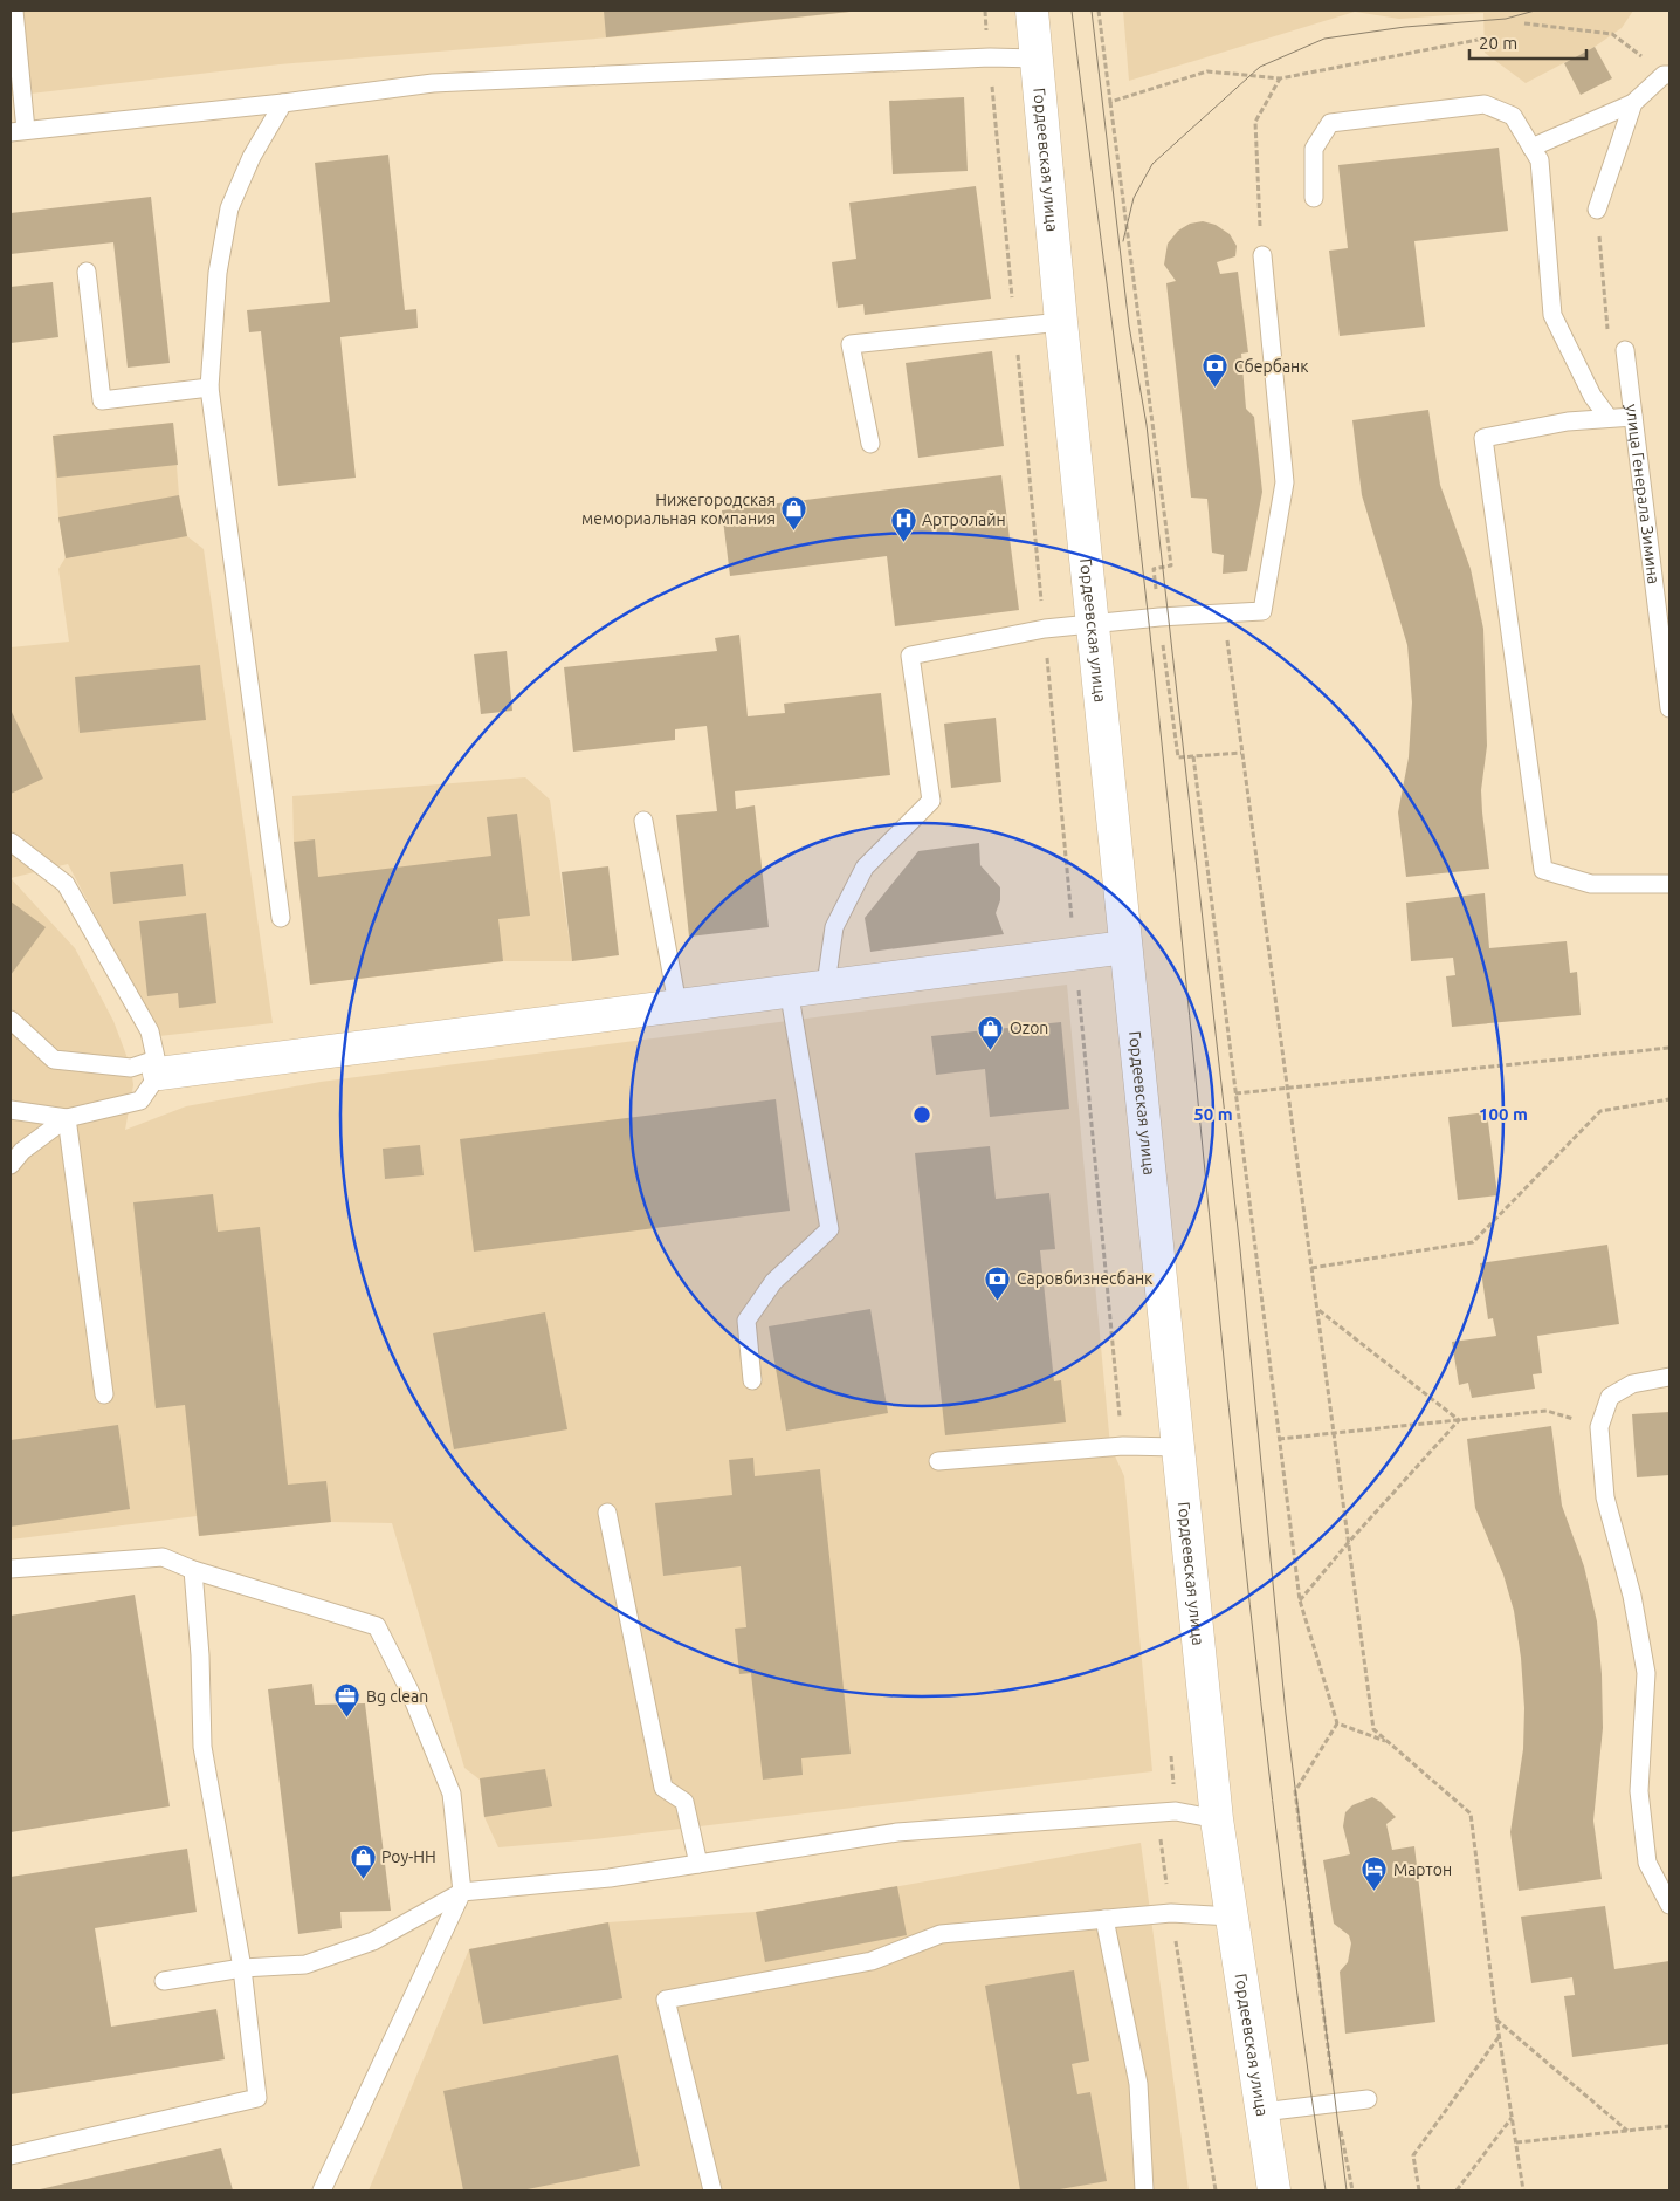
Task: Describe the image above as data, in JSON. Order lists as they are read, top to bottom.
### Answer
{
  "streets": {
    "street": ["Гордеевская улица"],
    "lane": ["улица Генерала Зимина"]
  },
  "places": {
    "bank": ["Сбербанк", "Саровбизнесбанк"],
    "shop": ["Нижегородская мемориальная компания", "Ozon", "Роу-НН"],
    "hospital": ["Артролайн"],
    "office": ["Bg clean"],
    "hotel": ["Мартон"]
  },
  "scale_bar": "20 m",
  "rings": ["50 m", "100 m"]
}
